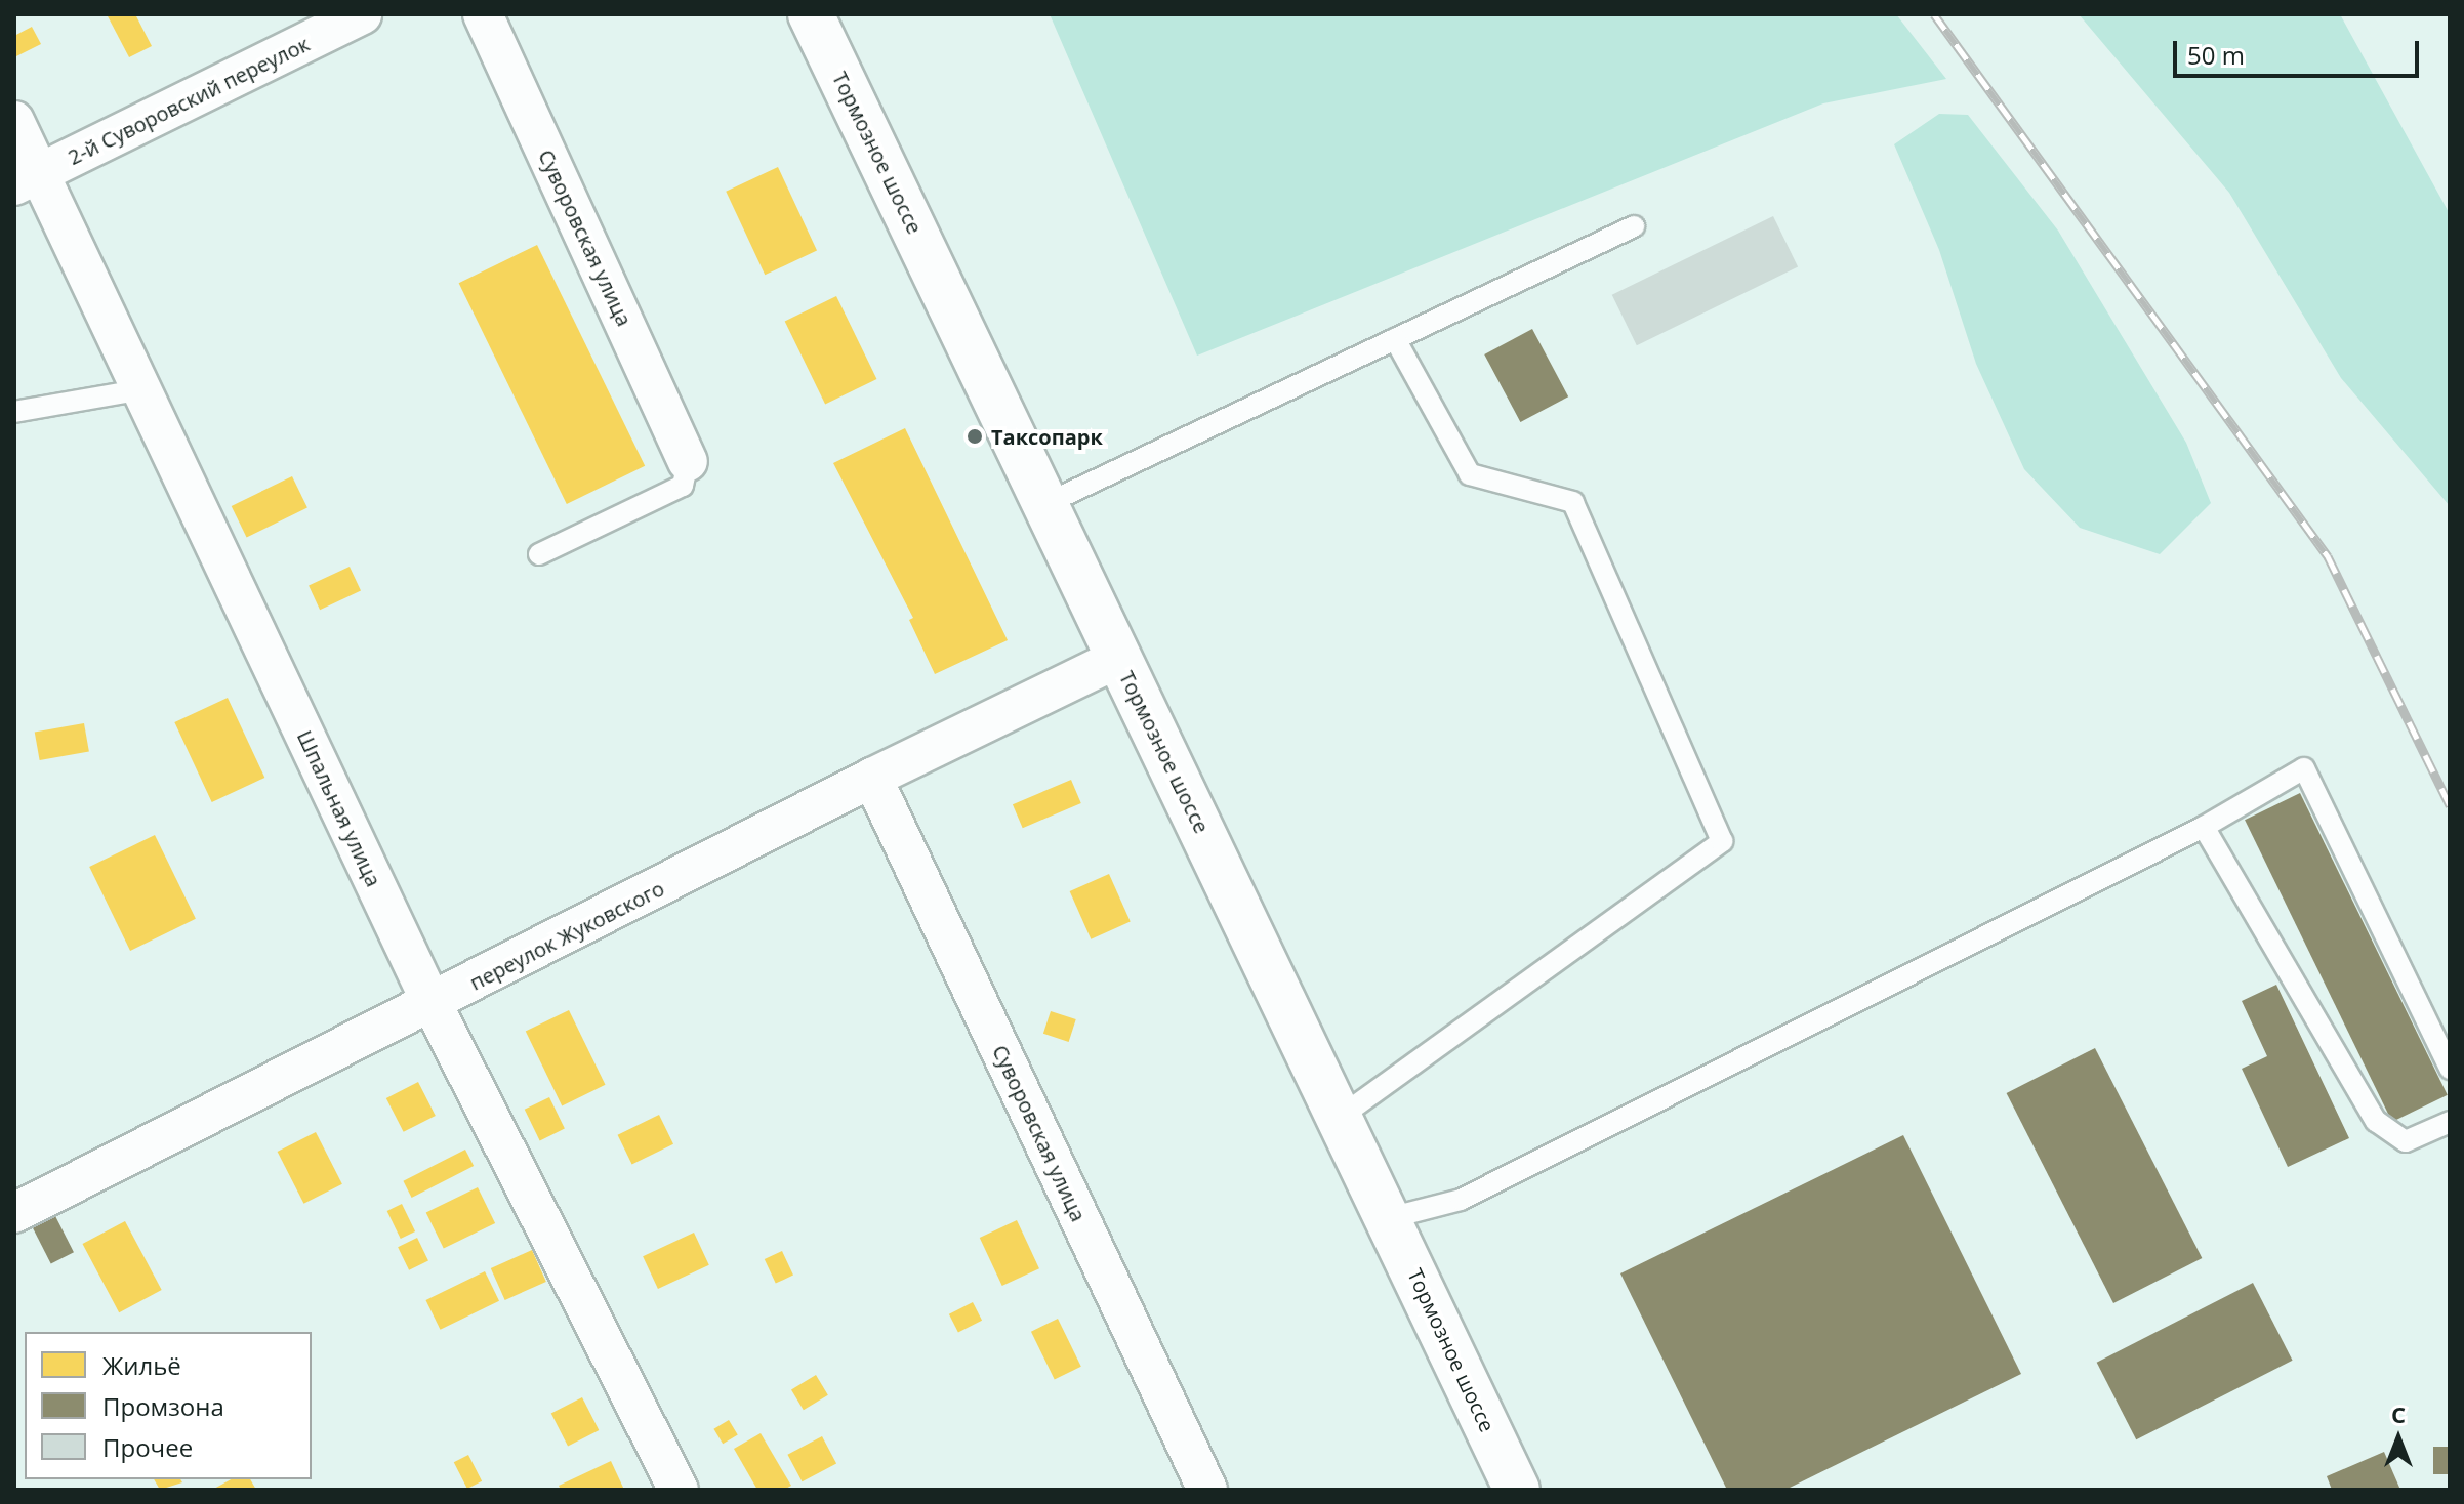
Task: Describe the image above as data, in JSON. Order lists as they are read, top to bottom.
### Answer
{
  "streets": {
    "street": [
      "2-й Суворовский переулок",
      "Тормозное шоссе",
      "Суворовская улица",
      "Шпальная улица",
      "переулок Жуковского"
    ]
  },
  "crossings": [
    ["2-й Суворовский переулок", "Шпальная улица"],
    ["Тормозное шоссе", "переулок Жуковского"],
    ["Суворовская улица", "переулок Жуковского"],
    ["Шпальная улица", "переулок Жуковского"]
  ],
  "places": ["Таксопарк"],
  "legend": ["Жильё", "Промзона", "Прочее"],
  "scale_bar": "50 m",
  "north": "top"
}
